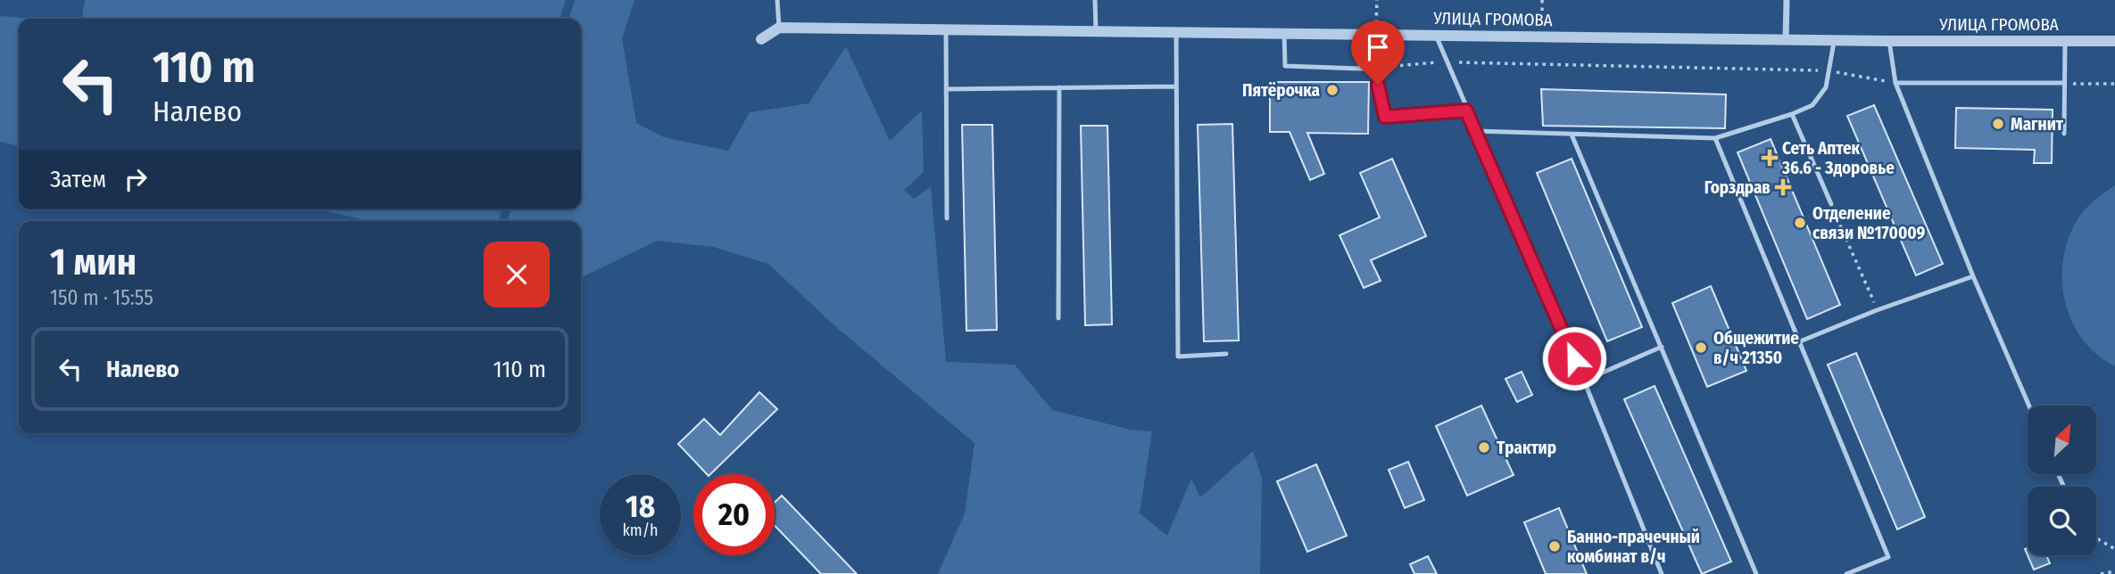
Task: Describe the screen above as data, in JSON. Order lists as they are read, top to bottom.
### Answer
{
  "streets": {
    "street": ["УЛИЦА ГРОМОВА"]
  },
  "places": {
    "other": [
      "Пятёрочка",
      "Магнит",
      "Отделение связи №170009",
      "Общежитие в/ч 21350",
      "Трактир",
      "Банно-прачечный комбинат в/ч"
    ],
    "health": ["Сеть Аптек 36.6 - Здоровье", "Горздрав"]
  },
  "north": "top right",
  "page": {
    "turn": ["110 m", "Налево"],
    "then": "Затем",
    "heading": ["1 мин", "150 m · 15:55"],
    "list": [
      {
        "name": "Налево",
        "value": "110 m"
      }
    ],
    "speed": "18 km/h",
    "limit": "20"
  }
}
